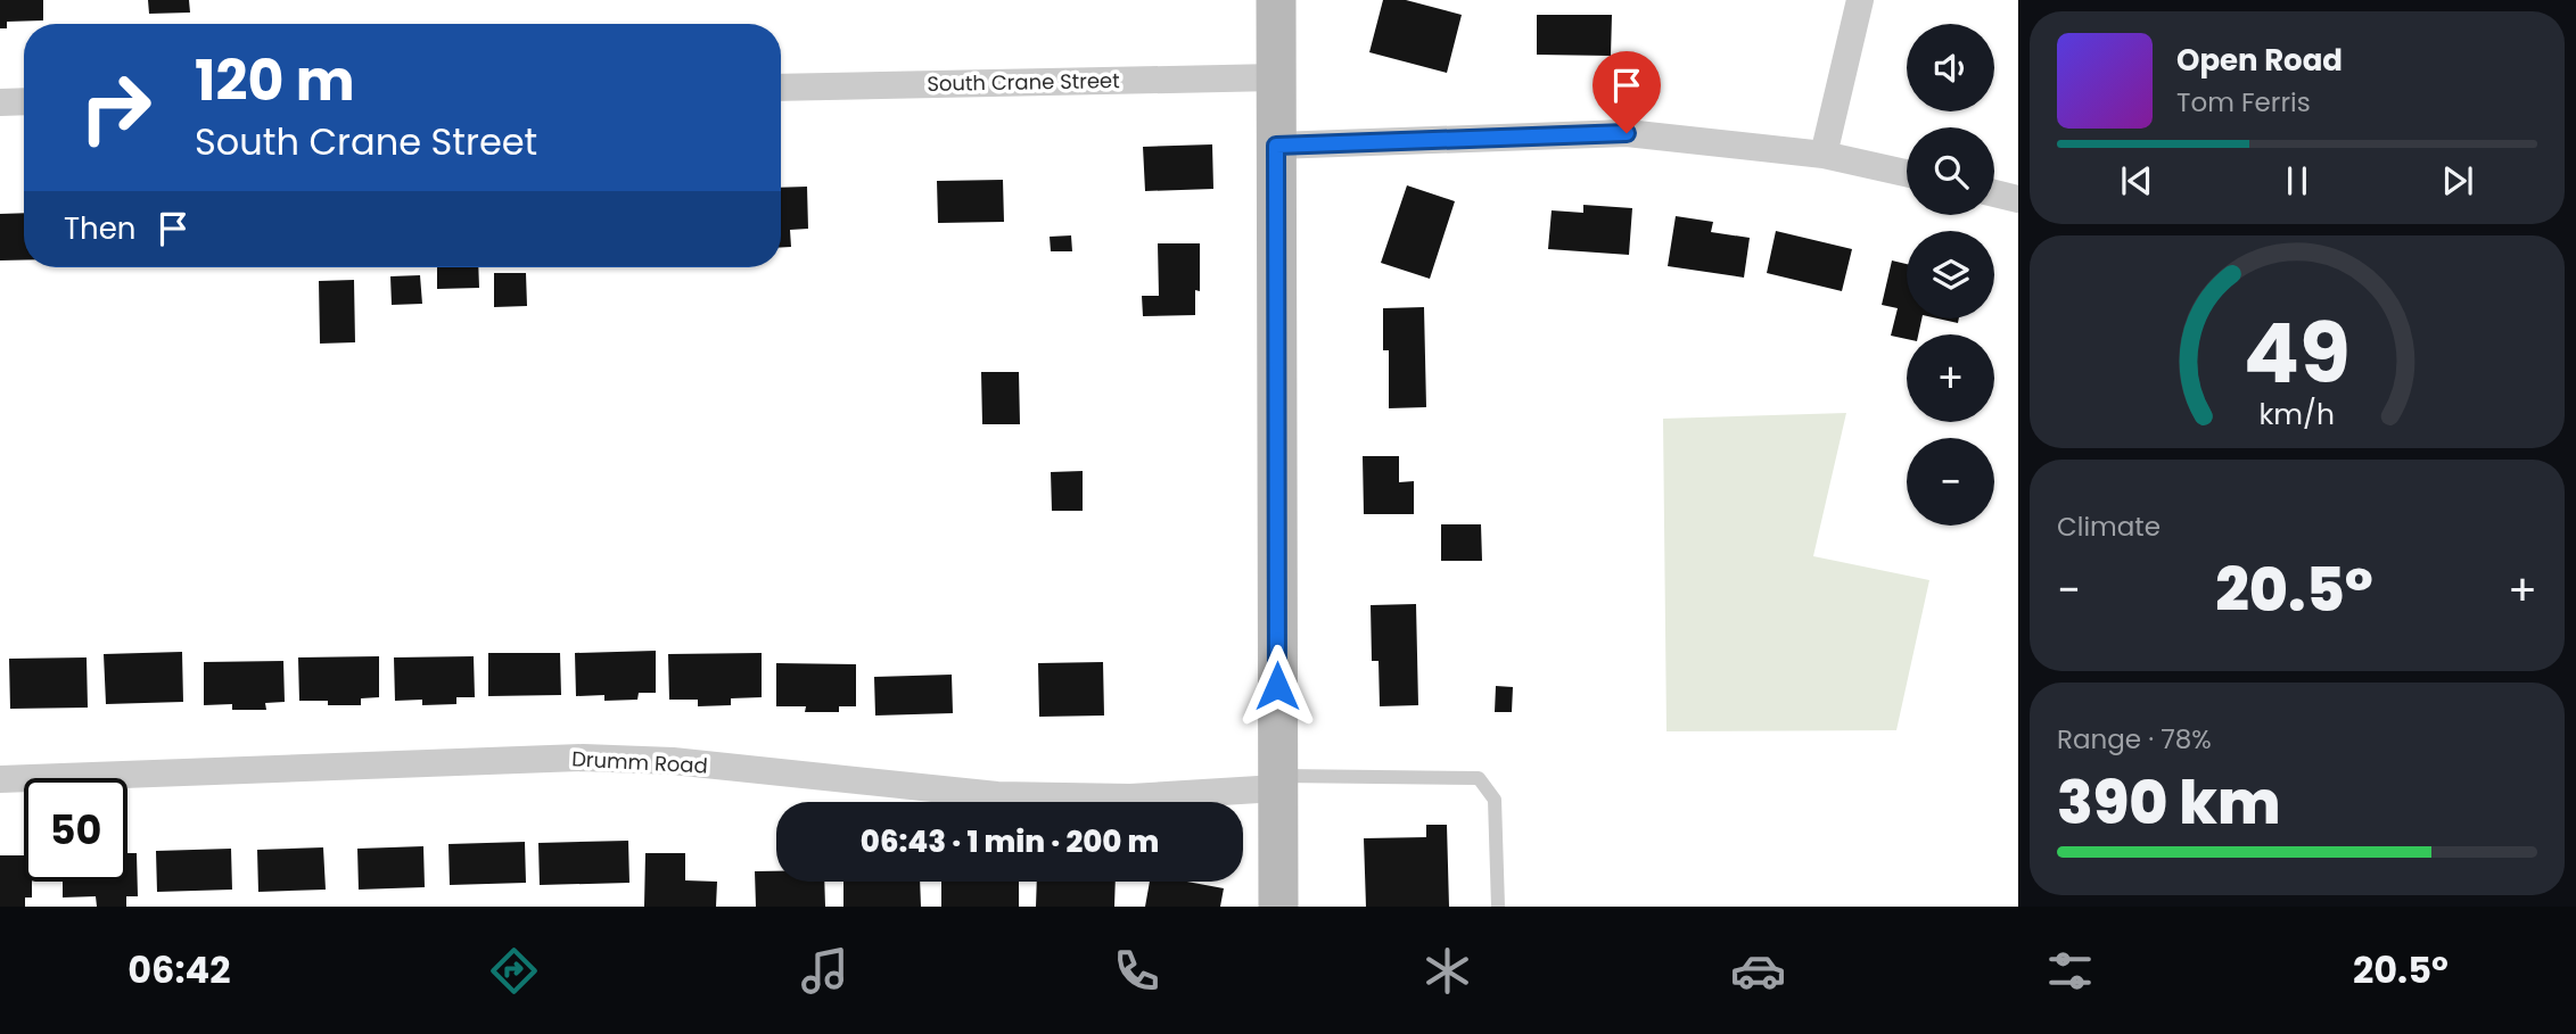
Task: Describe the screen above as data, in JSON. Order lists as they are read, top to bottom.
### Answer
{
  "streets": {
    "street": ["South Crane Street", "Drumm Road"]
  },
  "page": {
    "map_buttons": ["+", "−"],
    "turn": ["120 m", "South Crane Street"],
    "song": ["Open Road", "Tom Ferris"],
    "then": "Then",
    "tile": [
      "Climate",
      ["Range · 78%", "390 km"]
    ],
    "heat": ["−", "20.5°", "+"],
    "limit": "50",
    "trip": "06:43 · 1 min · 200 m",
    "tabs": ["06:42", "20.5°"],
    "gauge": ["49", "km/h"]
  }
}
